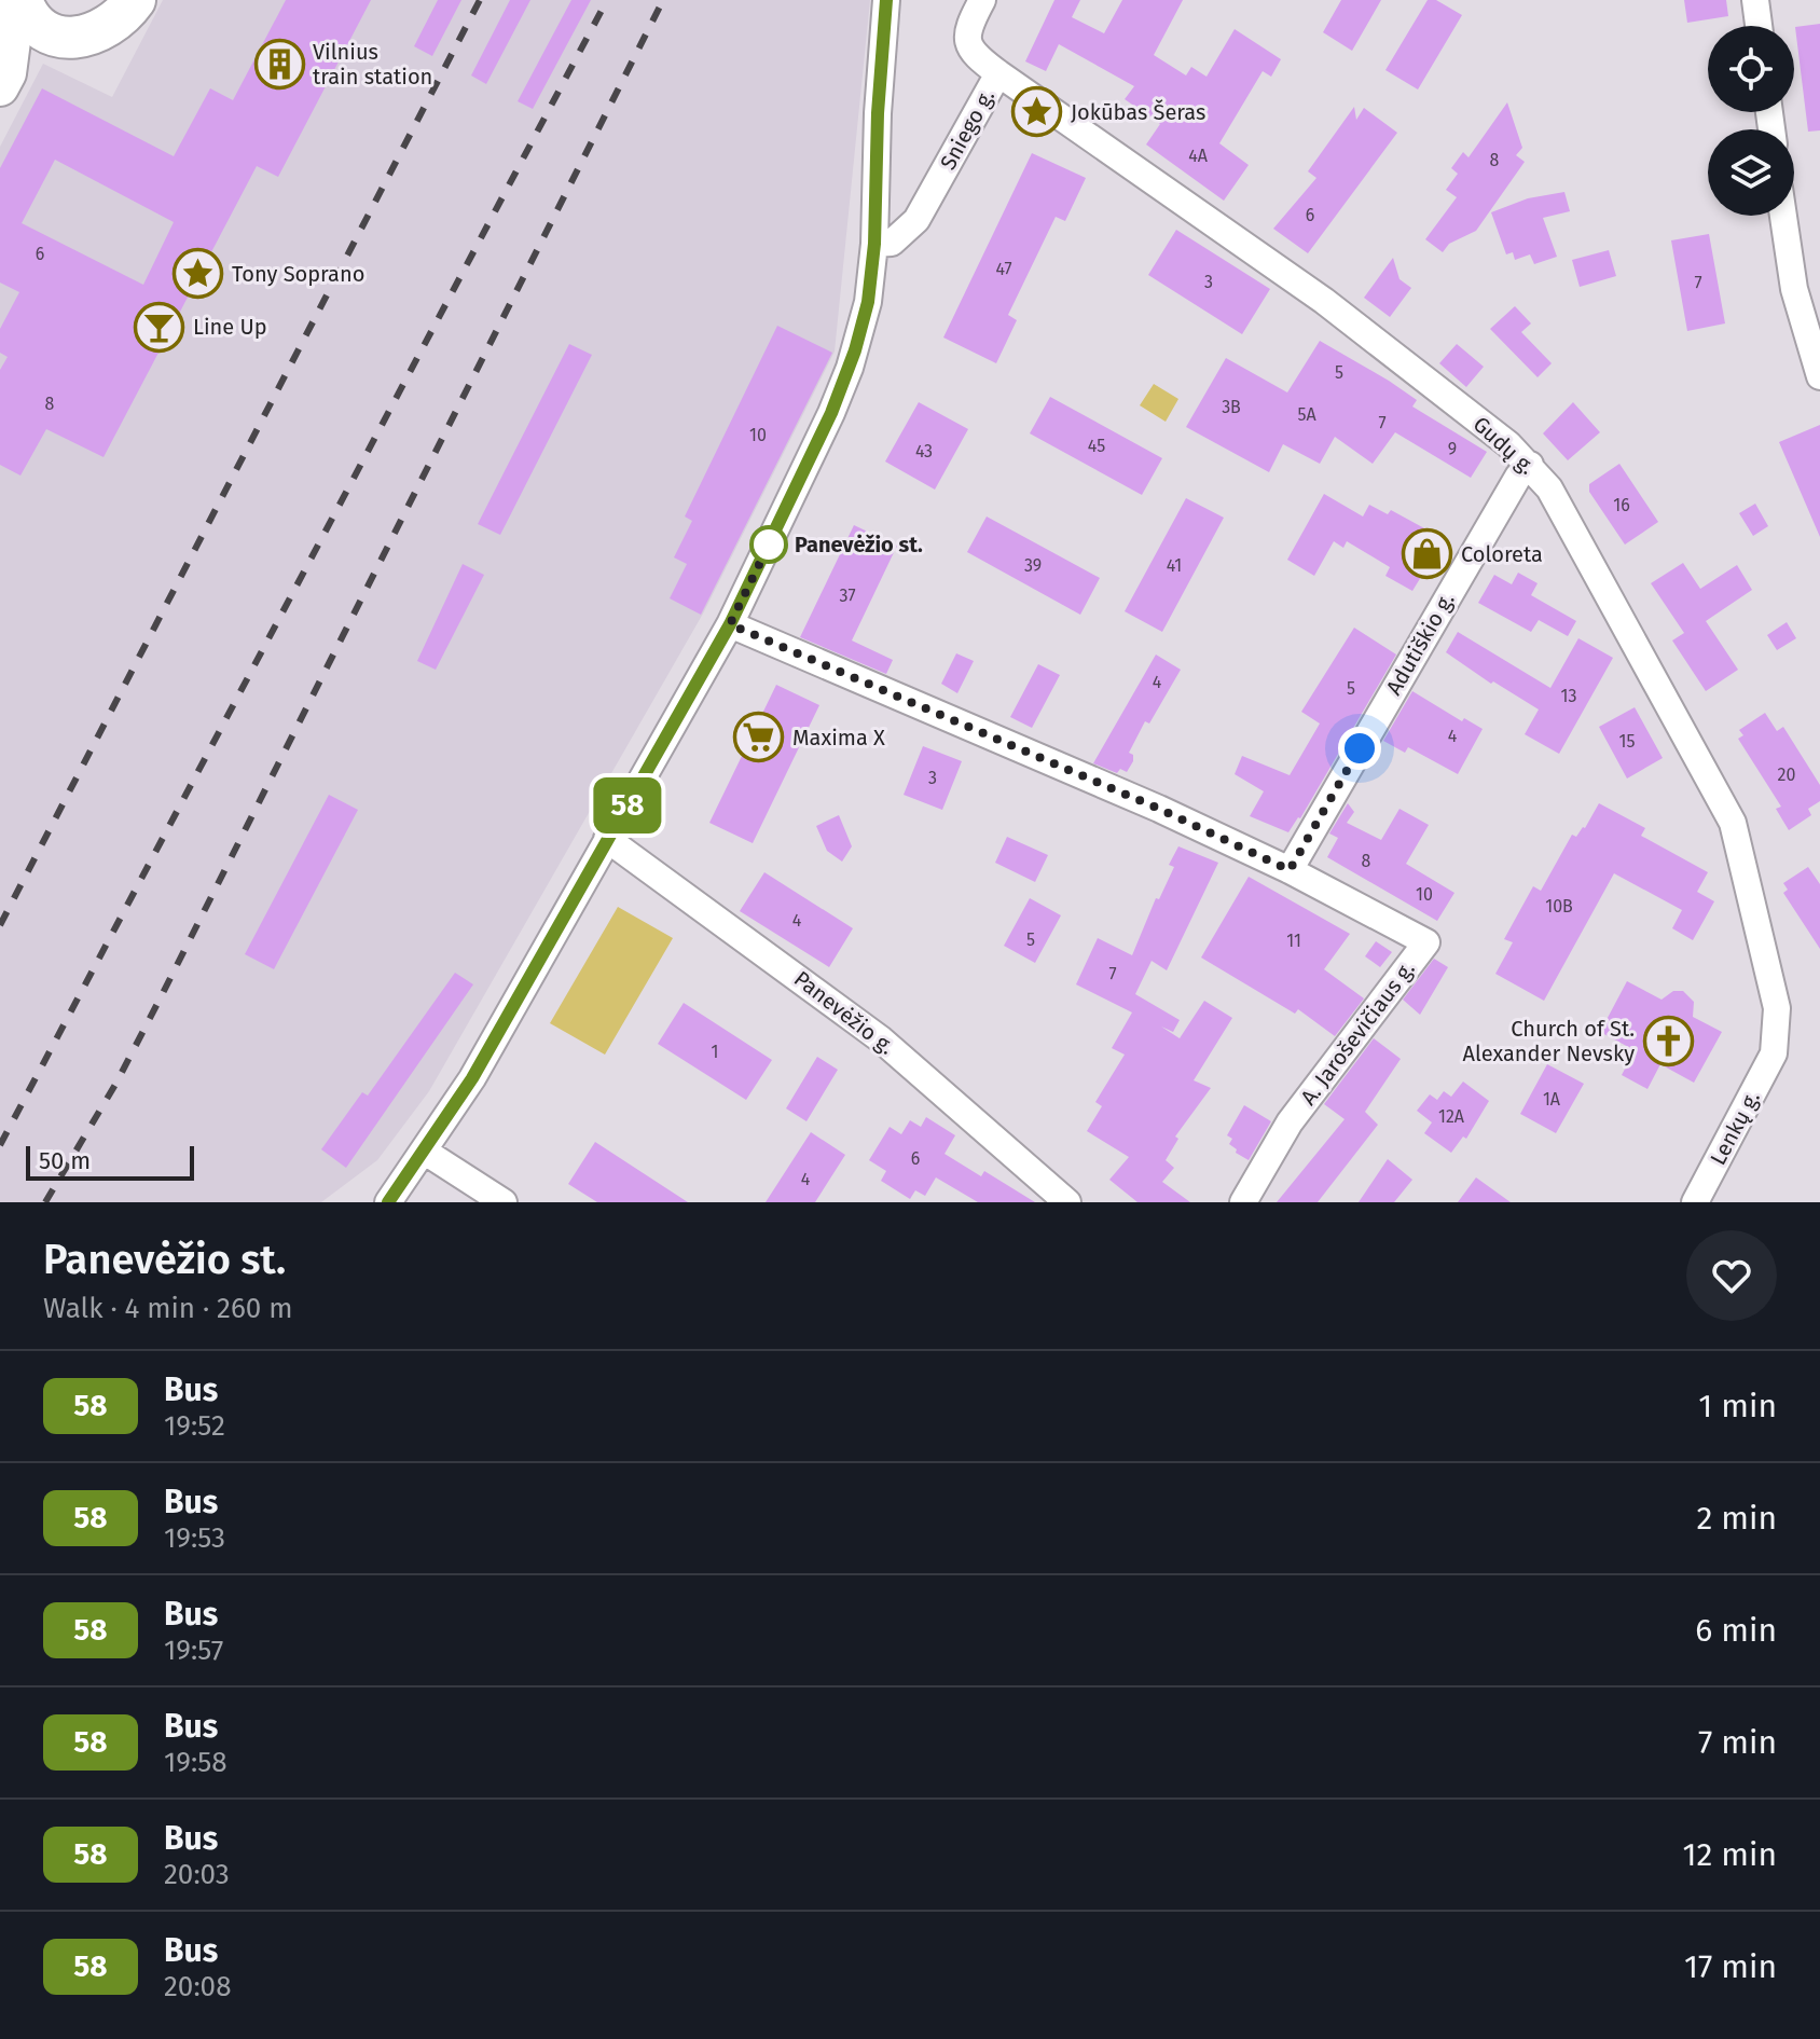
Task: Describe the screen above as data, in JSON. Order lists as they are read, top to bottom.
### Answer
{
  "streets": {
    "street": [
      "Sniego g.",
      "Gudų g.",
      "Adutiškio g.",
      "Panevėžio g.",
      "A. Jaroševičiaus g.",
      "Lenkų g."
    ]
  },
  "crossings": [
    ["Sniego g.", "Gudų g."],
    ["Gudų g.", "Adutiškio g."],
    ["Gudų g.", "Lenkų g."],
    ["Adutiškio g.", "A. Jaroševičiaus g."]
  ],
  "places": {
    "building": ["Vilnius train station"],
    "place": ["Jokūbas Šeras", "Tony Soprano"],
    "bar": ["Line Up"],
    "other": ["Panevėžio st."],
    "shop": ["Coloreta"],
    "supermarket": ["Maxima X"],
    "church": ["Church of St. Alexander Nevsky"]
  },
  "lines": ["bus line 58"],
  "house_numbers": [
    "4A",
    "8",
    "6",
    "6",
    "47",
    "3",
    "7",
    "5",
    "8",
    "3B",
    "5A",
    "7",
    "10",
    "45",
    "9",
    "43",
    "16",
    "39",
    "41",
    "37",
    "4",
    "5",
    "13",
    "4",
    "15",
    "20",
    "3",
    "8",
    "10",
    "10B",
    "4",
    "5",
    "11",
    "7",
    "1",
    "1A",
    "12A",
    "6",
    "4"
  ],
  "scale_bar": "50 m",
  "page": {
    "on_map": "58",
    "scale": "50 m",
    "heading": ["Panevėžio st.", "Walk · 4 min · 260 m"],
    "list": [
      {
        "mark": "58",
        "name": "Bus",
        "note": "19:52",
        "value": "1 min"
      },
      {
        "mark": "58",
        "name": "Bus",
        "note": "19:53",
        "value": "2 min"
      },
      {
        "mark": "58",
        "name": "Bus",
        "note": "19:57",
        "value": "6 min"
      },
      {
        "mark": "58",
        "name": "Bus",
        "note": "19:58",
        "value": "7 min"
      },
      {
        "mark": "58",
        "name": "Bus",
        "note": "20:03",
        "value": "12 min"
      },
      {
        "mark": "58",
        "name": "Bus",
        "note": "20:08",
        "value": "17 min"
      }
    ]
  }
}
